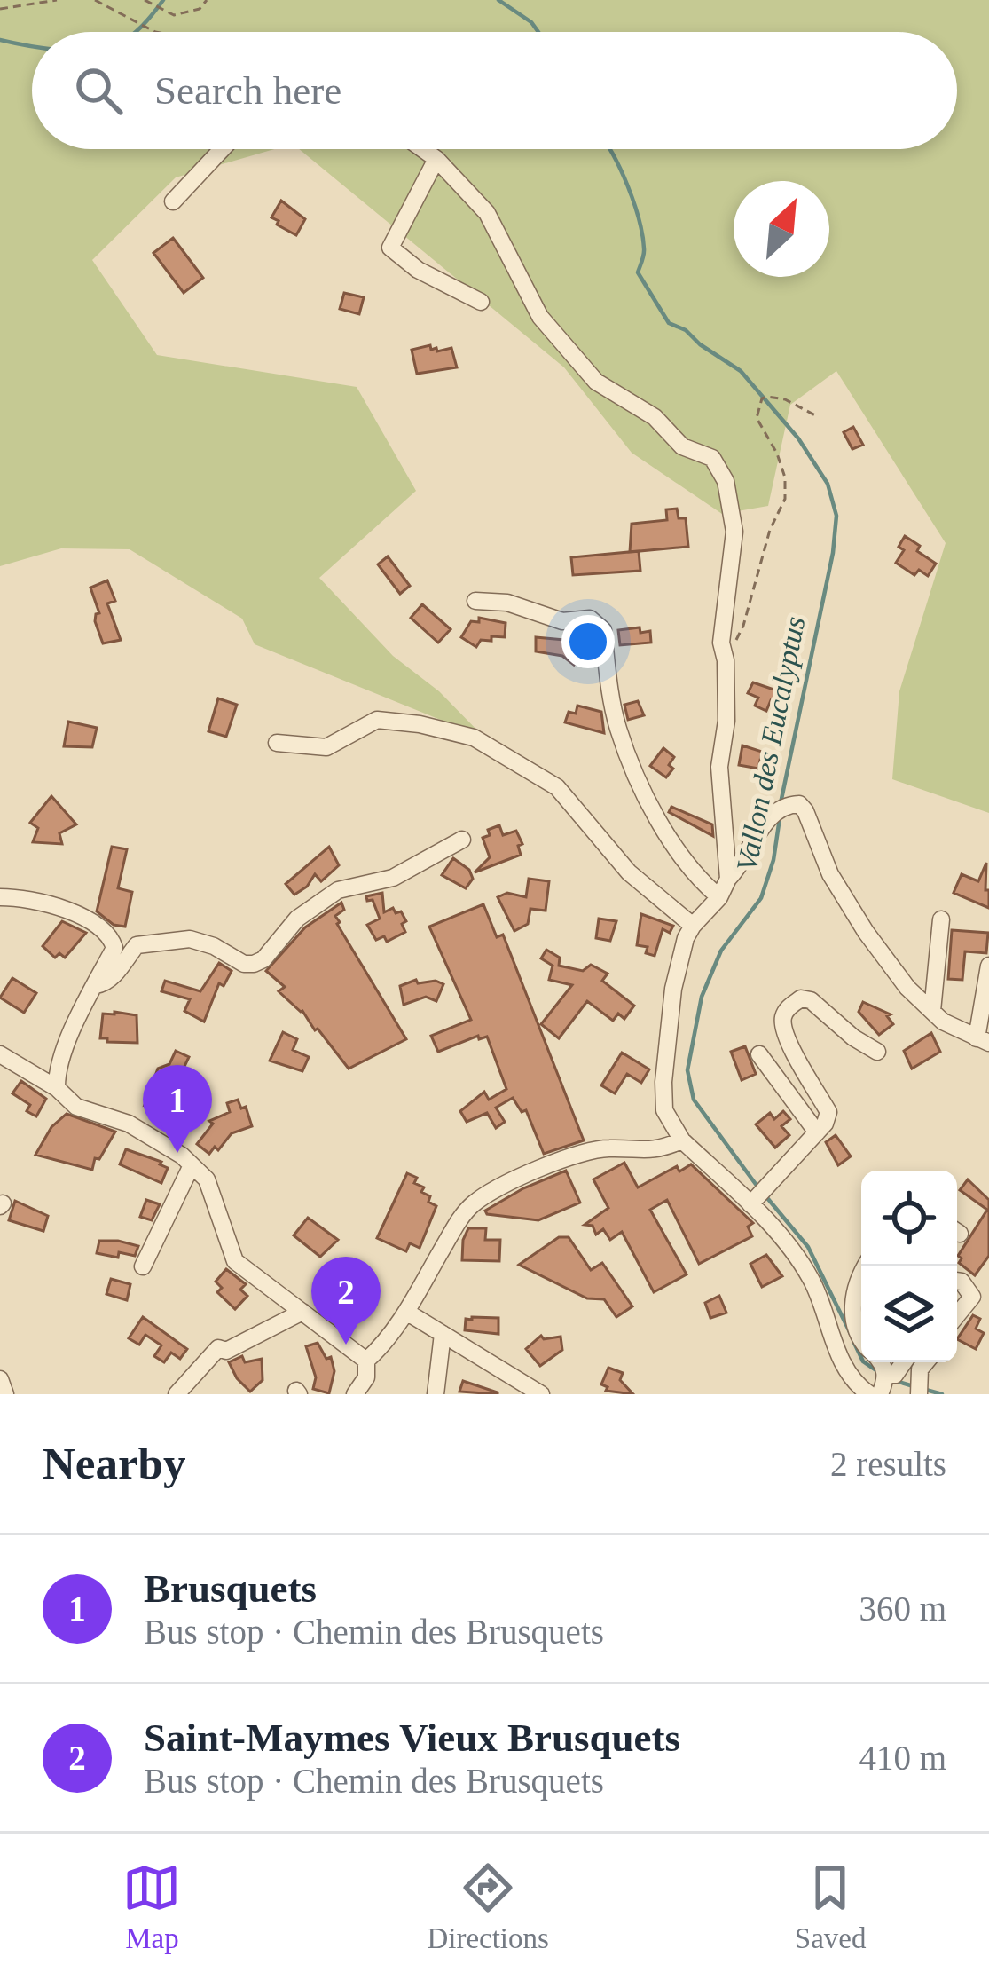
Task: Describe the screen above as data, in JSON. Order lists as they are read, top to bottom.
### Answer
{
  "water": ["Vallon des Eucalyptus"],
  "north": "top right",
  "page": {
    "search": "Search here",
    "pins": ["1", "2"],
    "heading": ["Nearby", "2 results"],
    "list": [
      {
        "mark": "1",
        "name": "Brusquets",
        "note": "Bus stop · Chemin des Brusquets",
        "value": "360 m"
      },
      {
        "mark": "2",
        "name": "Saint-Maymes Vieux Brusquets",
        "note": "Bus stop · Chemin des Brusquets",
        "value": "410 m"
      }
    ],
    "nav": ["Map", "Directions", "Saved"]
  }
}
